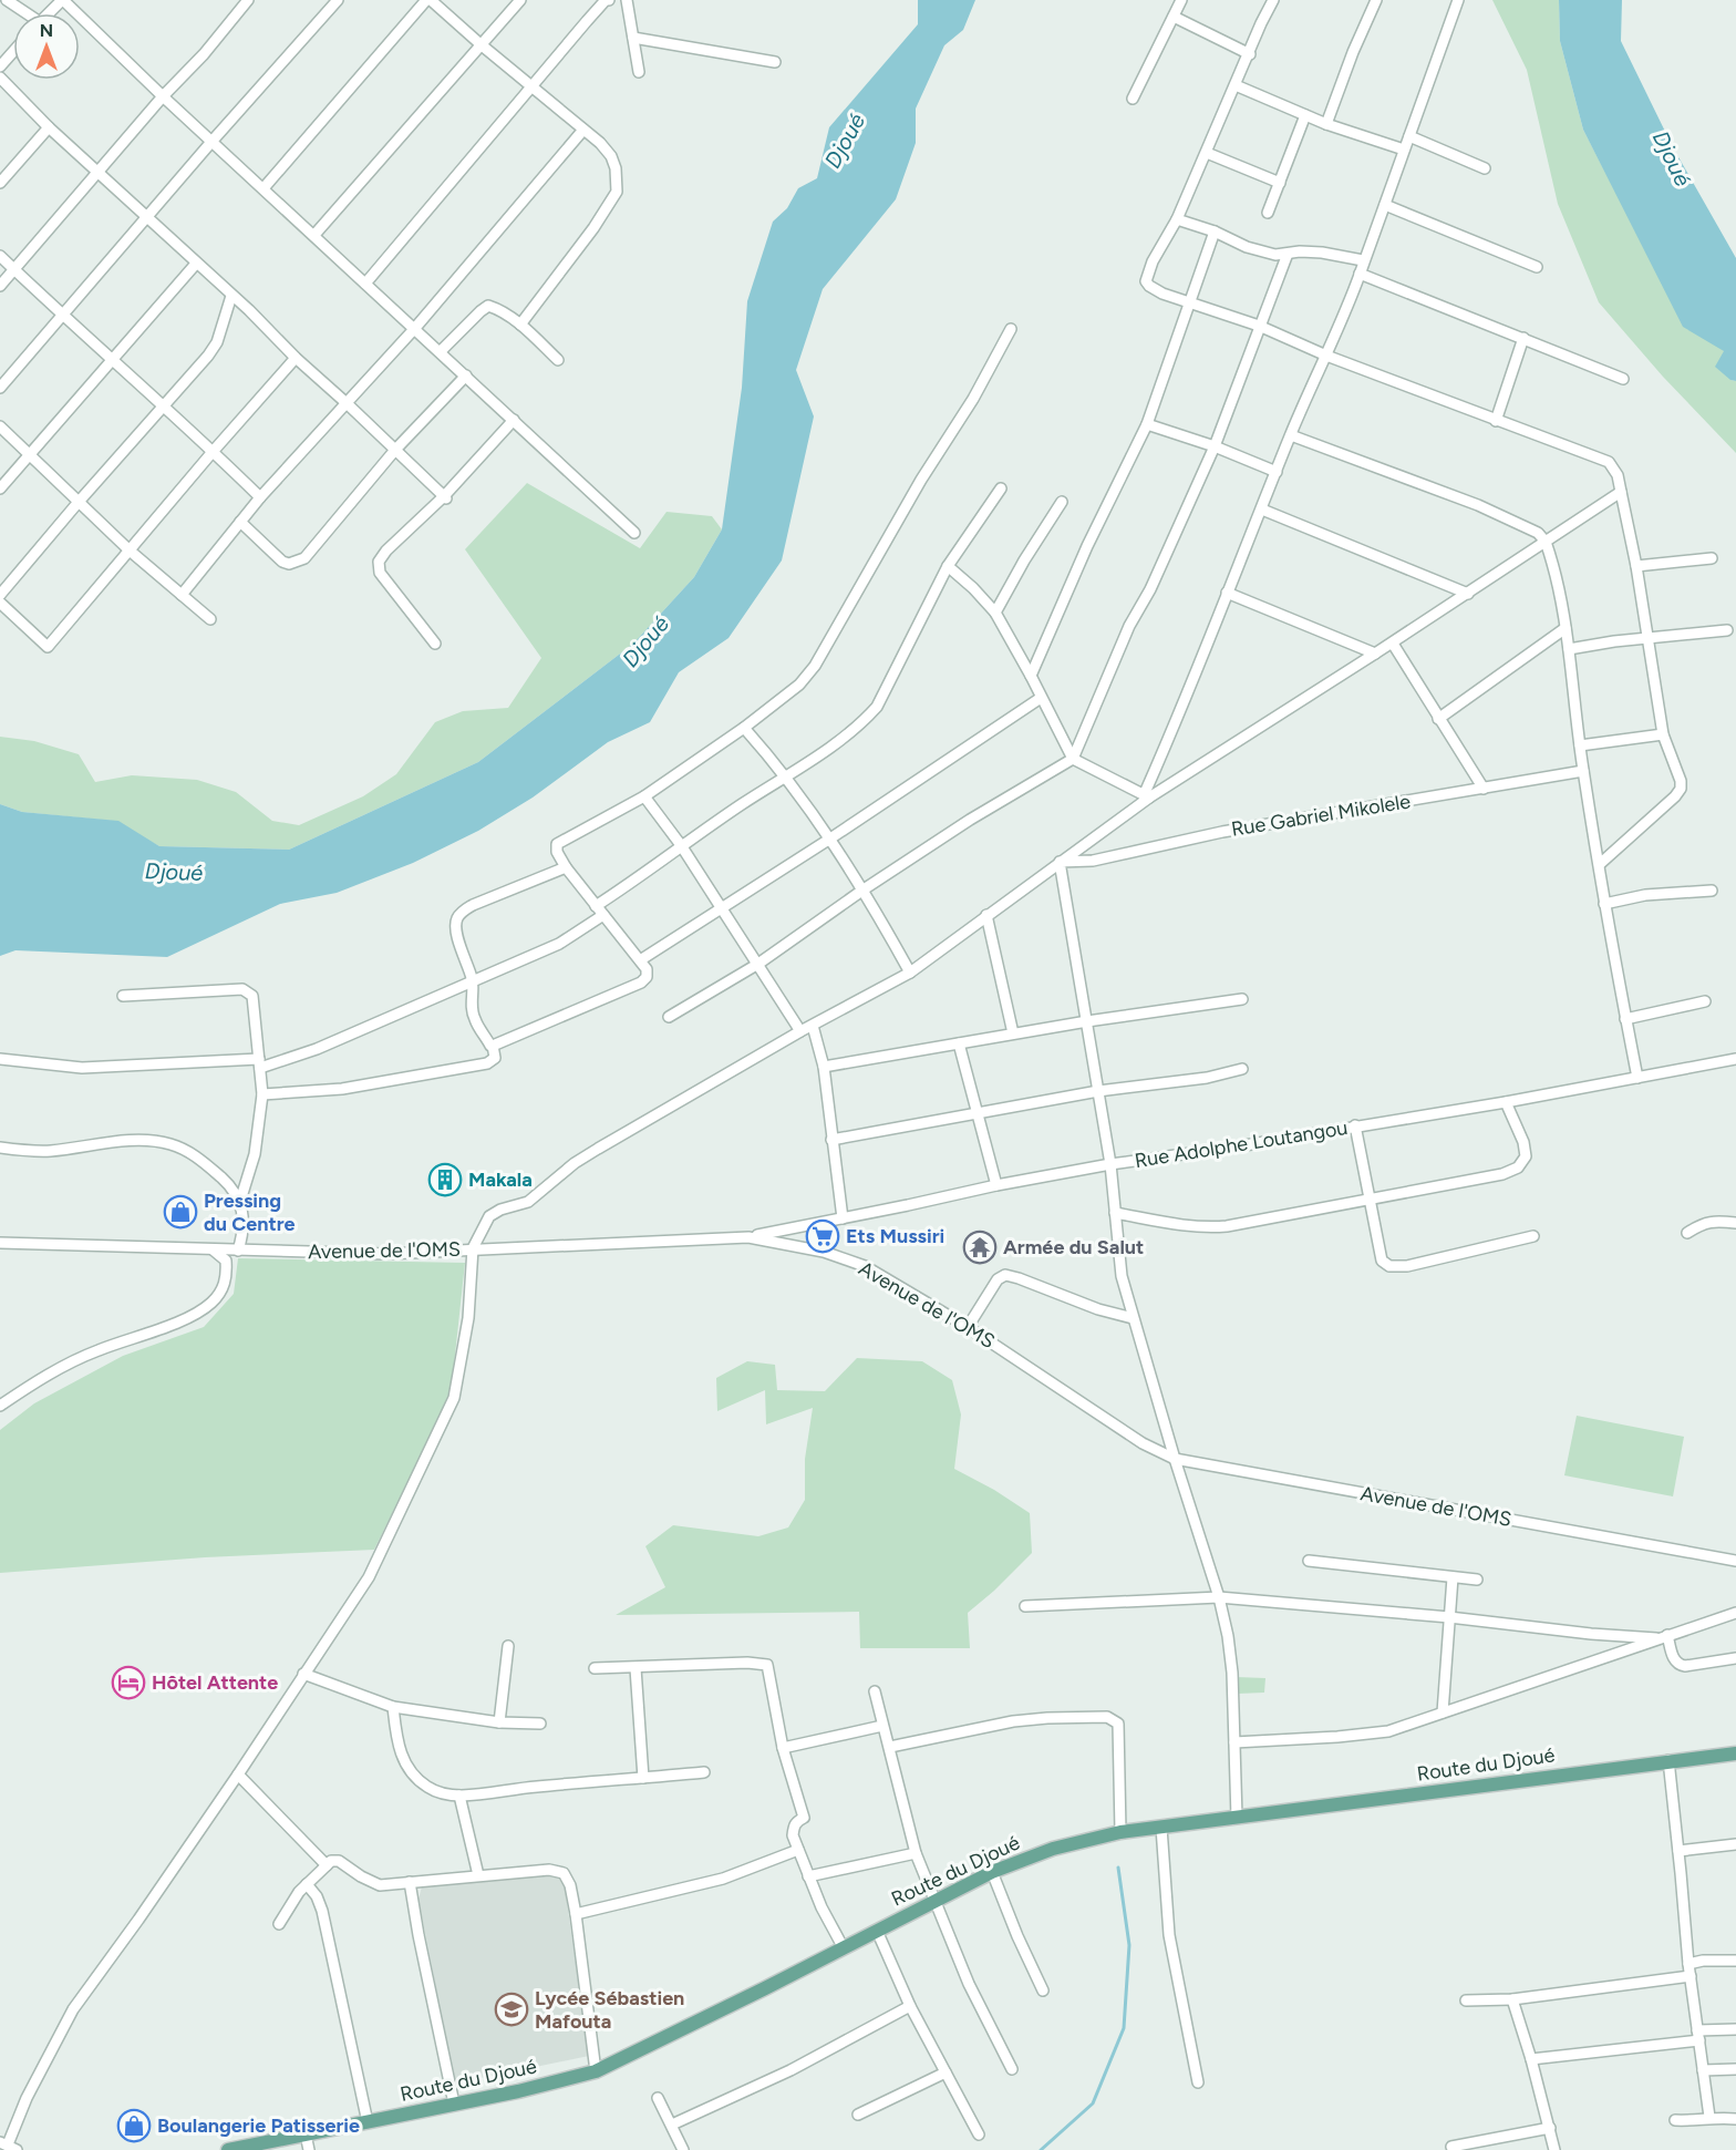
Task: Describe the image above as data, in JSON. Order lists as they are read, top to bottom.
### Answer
{
  "streets": {
    "main road": ["Route du Djoué"],
    "street": ["Rue Gabriel Mikolele", "Rue Adolphe Loutangou", "Avenue de l'OMS"]
  },
  "crossings": [
    ["Rue Adolphe Loutangou", "Avenue de l'OMS"]
  ],
  "water": ["Djoué"],
  "places": {
    "building": ["Makala"],
    "shop": ["Pressing du Centre", "Boulangerie Patisserie"],
    "supermarket": ["Ets Mussiri"],
    "temple": ["Armée du Salut"],
    "hotel": ["Hôtel Attente"],
    "school or university": ["Lycée Sébastien Mafouta"]
  },
  "north": "top"
}
